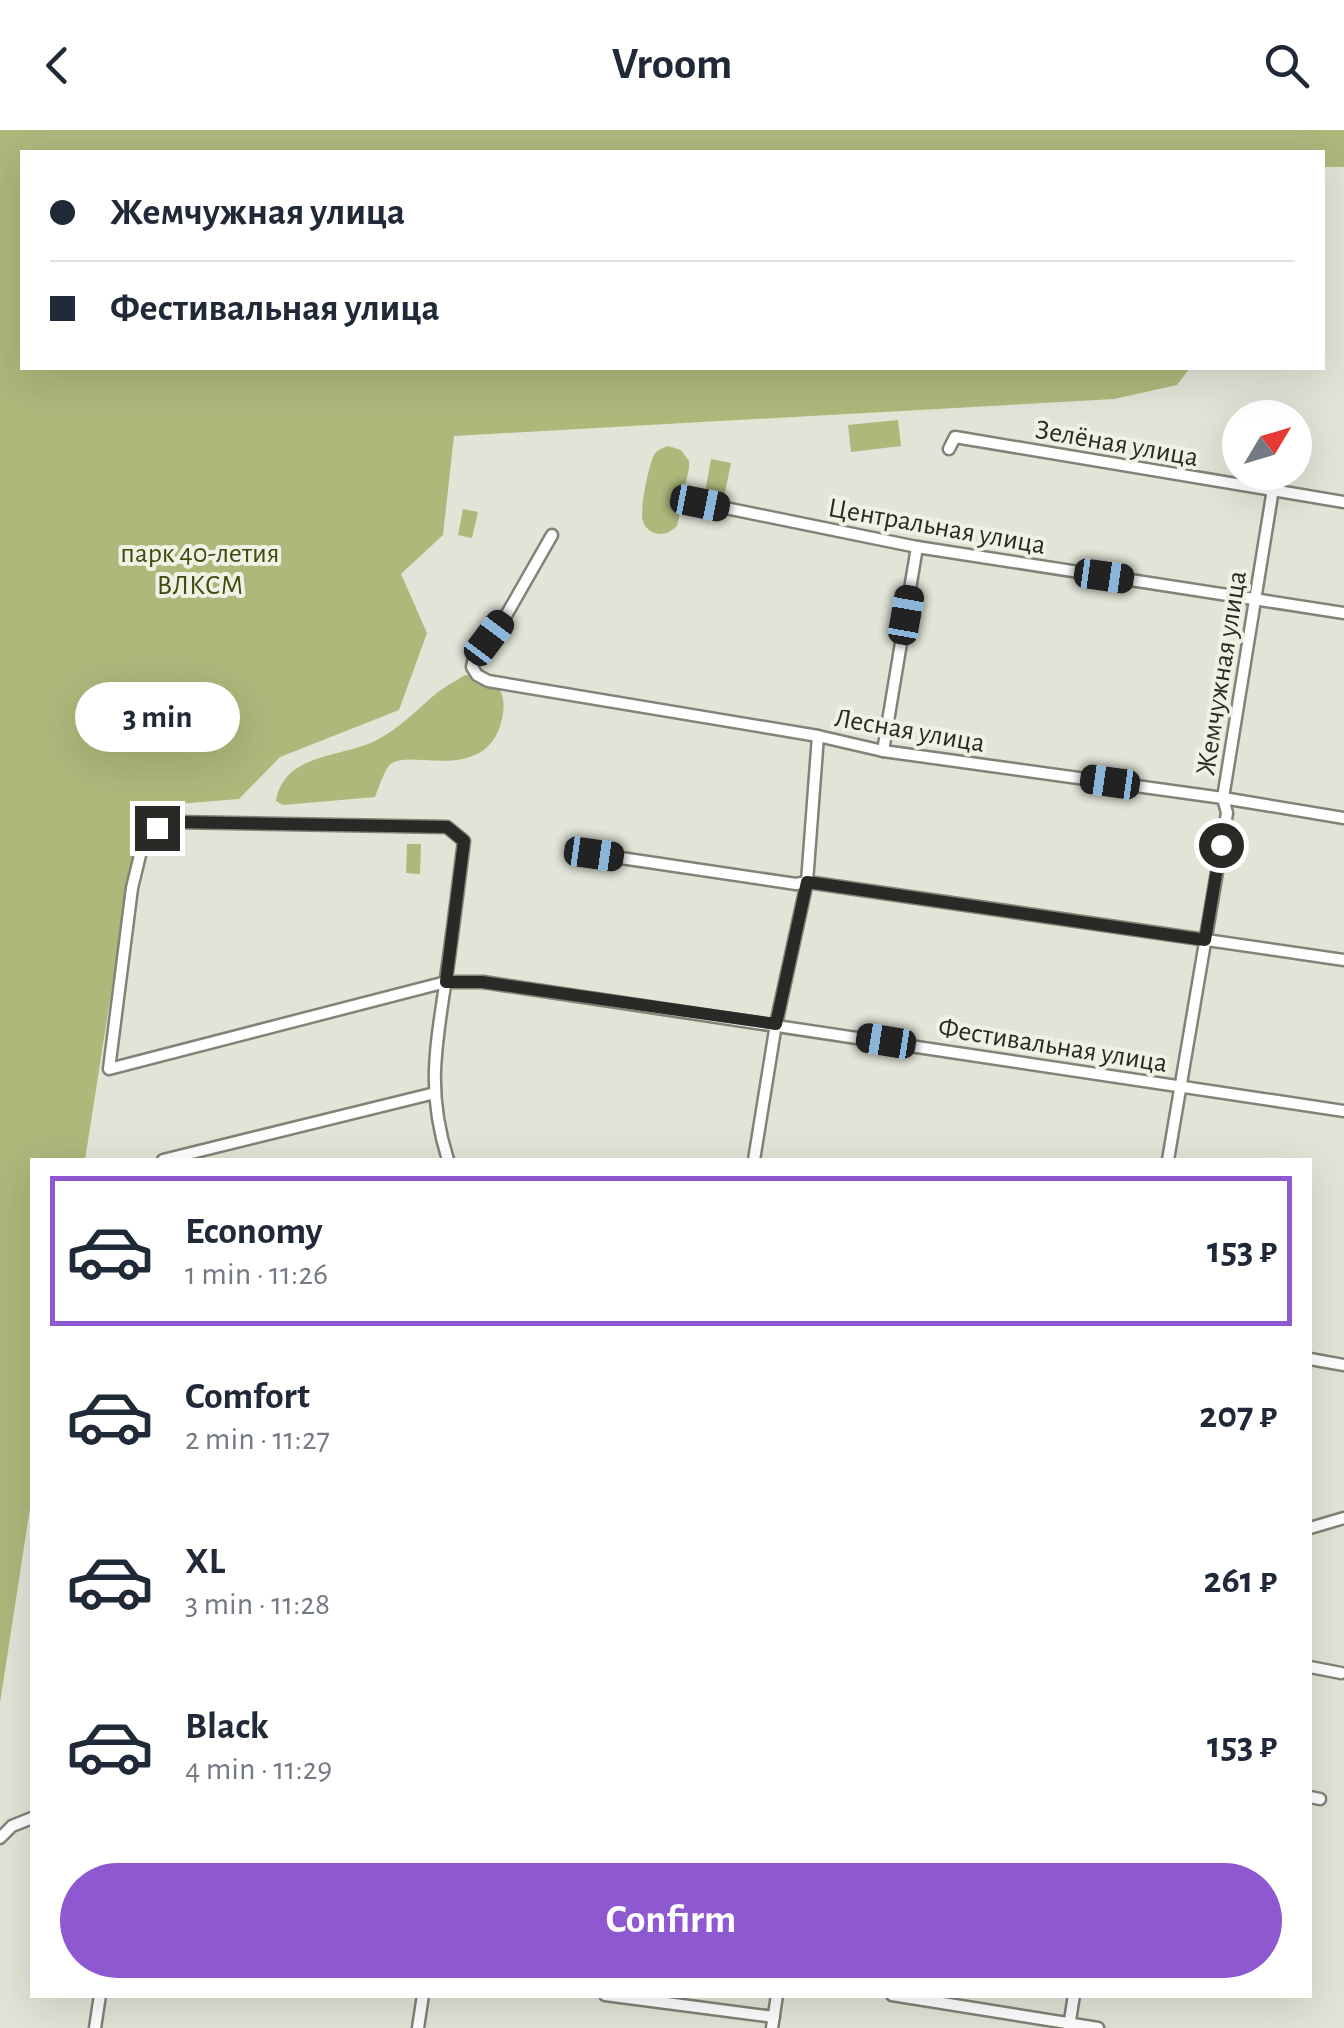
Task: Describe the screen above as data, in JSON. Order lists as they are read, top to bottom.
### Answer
{
  "streets": {
    "street": [
      "Зелёная улица",
      "Центральная улица",
      "Жемчужная улица",
      "Лесная улица",
      "Фестивальная улица"
    ]
  },
  "crossings": [
    ["Центральная улица", "Жемчужная улица"],
    ["Жемчужная улица", "Лесная улица"],
    ["Жемчужная улица", "Фестивальная улица"]
  ],
  "parks": ["парк 40-летия ВЛКСМ"],
  "north": "top right",
  "page": {
    "header": "Vroom",
    "banner": ["Жемчужная улица", "Фестивальная улица"],
    "bubble": "3 min",
    "list": [
      {
        "name": "Economy",
        "note": "1 min · 11:26",
        "value": "153 ₽"
      },
      {
        "name": "Comfort",
        "note": "2 min · 11:27",
        "value": "207 ₽"
      },
      {
        "name": "XL",
        "note": "3 min · 11:28",
        "value": "261 ₽"
      },
      {
        "name": "Black",
        "note": "4 min · 11:29",
        "value": "153 ₽"
      }
    ],
    "buttons": "Confirm"
  }
}
